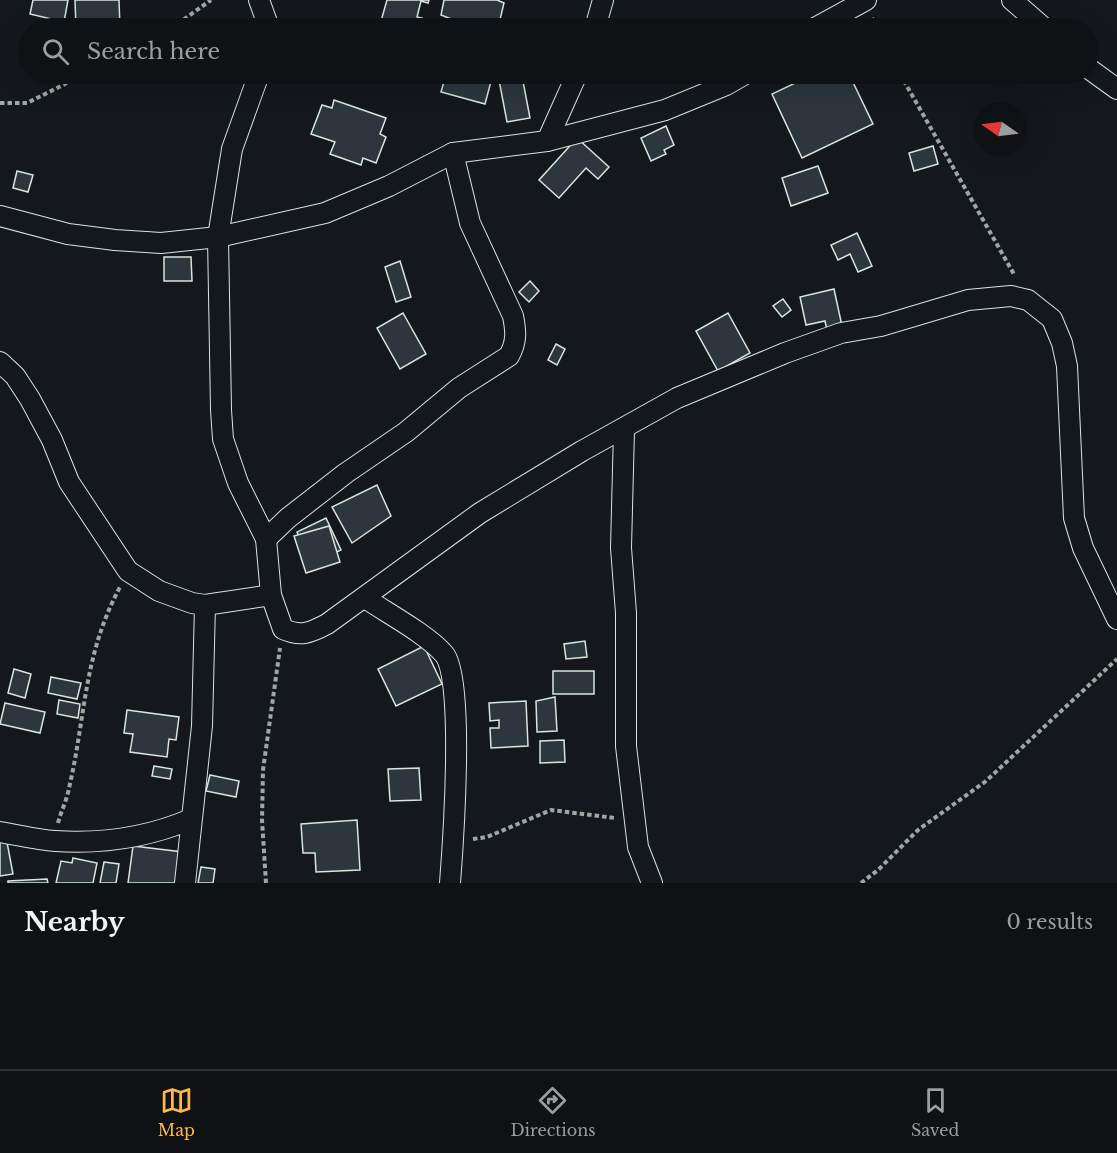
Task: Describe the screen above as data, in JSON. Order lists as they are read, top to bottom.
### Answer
{
  "north": "left",
  "page": {
    "search": "Search here",
    "heading": ["Nearby", "0 results"],
    "nav": ["Map", "Directions", "Saved"]
  }
}
